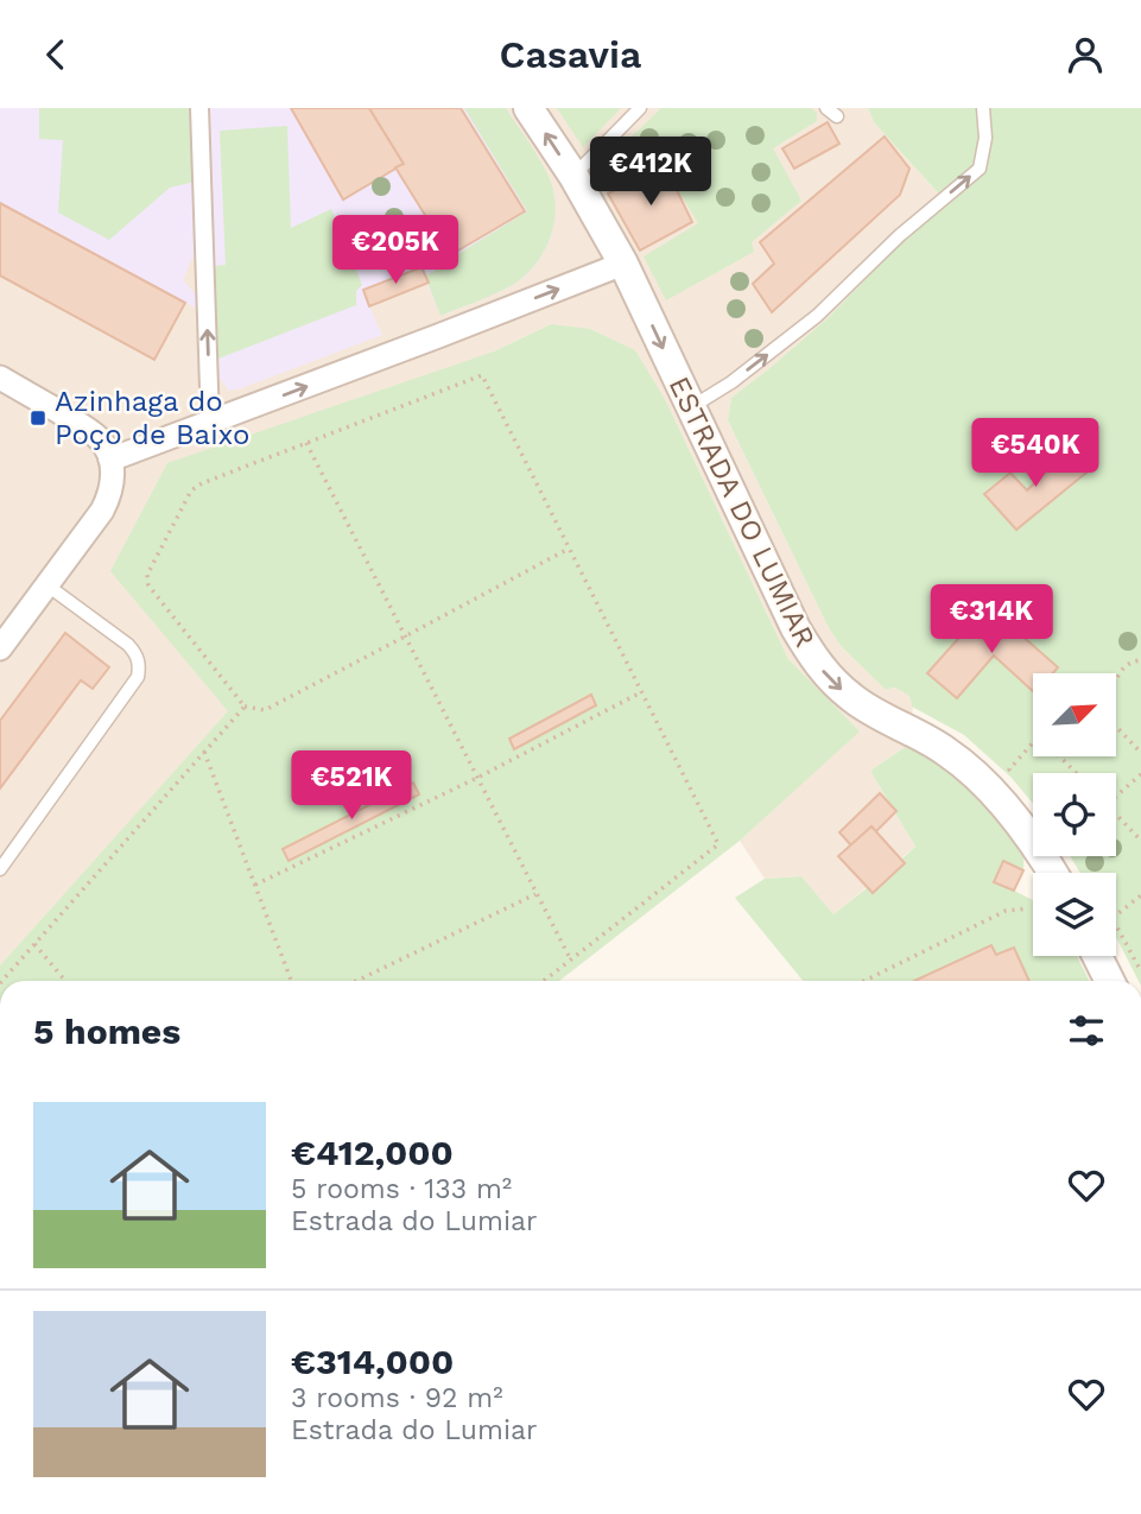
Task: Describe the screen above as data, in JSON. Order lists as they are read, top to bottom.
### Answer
{
  "streets": {
    "street": ["ESTRADA DO LUMIAR"]
  },
  "places": {
    "transit": ["Azinhaga do Poço de Baixo"]
  },
  "north": "top right",
  "page": {
    "header": "Casavia",
    "price": [
      "€412K",
      "€205K",
      "€540K",
      "€314K",
      "€521K"
    ],
    "heading": "5 homes",
    "list": [
      {
        "name": "€412,000",
        "note": "5 rooms · 133 m² · Estrada do Lumiar"
      },
      {
        "name": "€314,000",
        "note": "3 rooms · 92 m² · Estrada do Lumiar"
      }
    ]
  }
}
